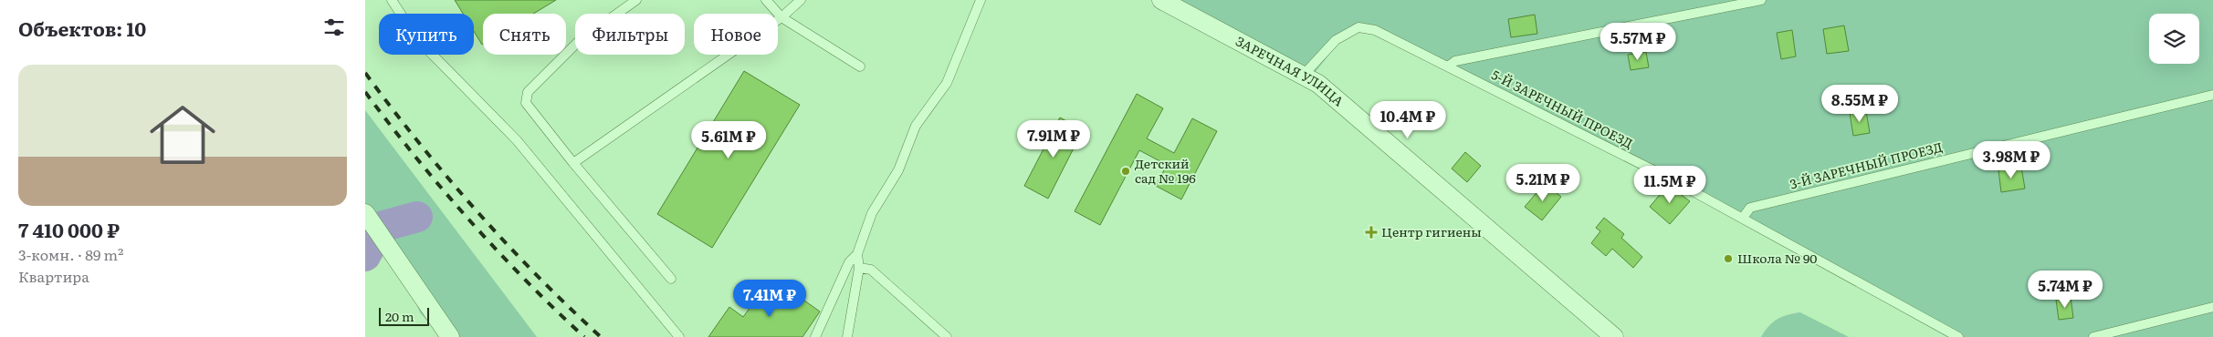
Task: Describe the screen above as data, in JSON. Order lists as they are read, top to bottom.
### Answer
{
  "streets": {
    "street": ["ЗАРЕЧНАЯ УЛИЦА"],
    "lane": ["5-Й ЗАРЕЧНЫЙ ПРОЕЗД", "3-Й ЗАРЕЧНЫЙ ПРОЕЗД"]
  },
  "crossings": [
    ["ЗАРЕЧНАЯ УЛИЦА", "5-Й ЗАРЕЧНЫЙ ПРОЕЗД"],
    ["5-Й ЗАРЕЧНЫЙ ПРОЕЗД", "3-Й ЗАРЕЧНЫЙ ПРОЕЗД"]
  ],
  "places": {
    "other": ["Детский сад № 196", "Школа № 90"],
    "health": ["Центр гигиены"]
  },
  "scale_bar": "20 m",
  "page": {
    "heading": "Объектов: 10",
    "chip": [
      "Купить",
      "Снять",
      "Фильтры",
      "Новое"
    ],
    "price": [
      "5.57M ₽",
      "8.55M ₽",
      "10.4M ₽",
      "7.91M ₽",
      "5.61M ₽",
      "3.98M ₽",
      "5.21M ₽",
      "11.5M ₽",
      "5.74M ₽",
      "7.41M ₽"
    ],
    "list": [
      {
        "name": "7 410 000 ₽",
        "note": "3-комн. · 89 m² · Квартира"
      }
    ],
    "scale": "20 m"
  }
}
